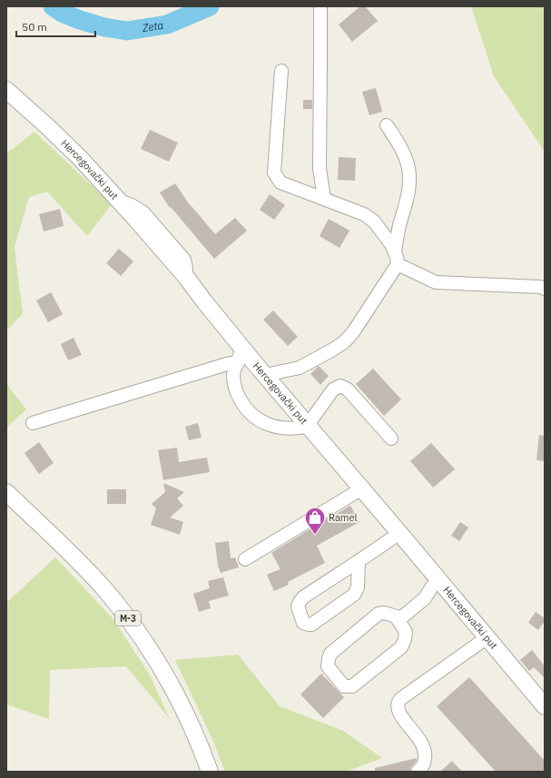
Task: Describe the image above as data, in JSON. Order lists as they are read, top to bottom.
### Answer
{
  "streets": {
    "main road": ["Hercegovački put", "M-3"]
  },
  "water": ["Zeta"],
  "places": {
    "shop": ["Ramel"]
  },
  "scale_bar": "50 m"
}
